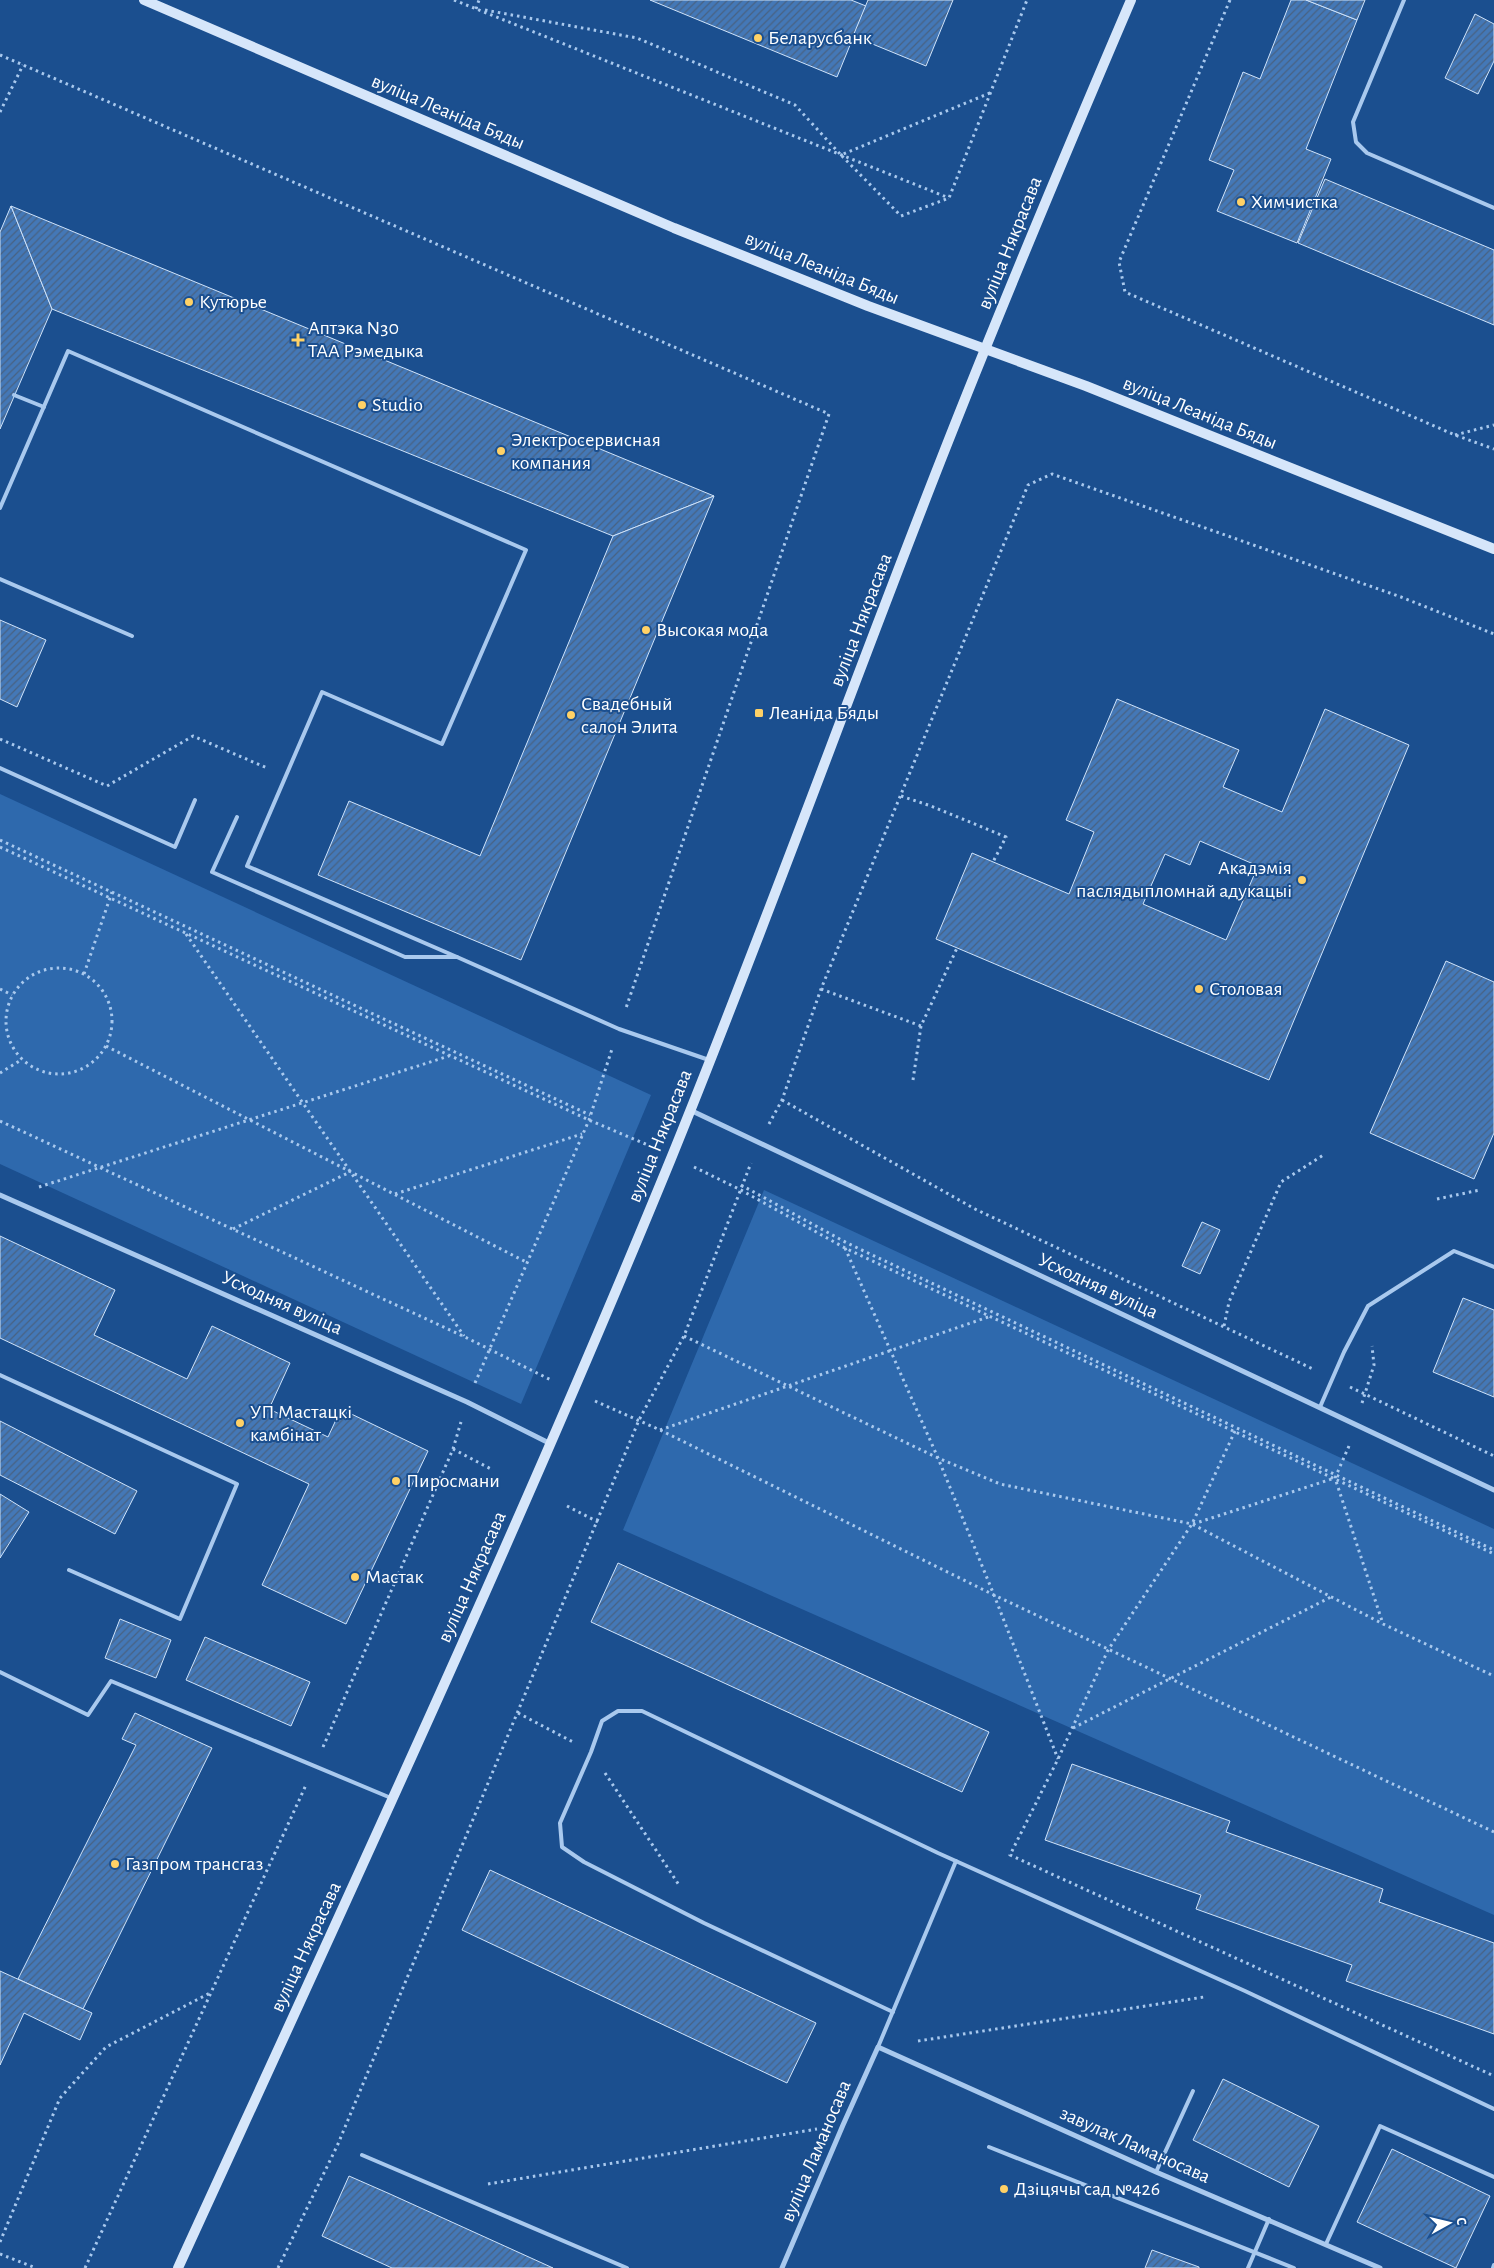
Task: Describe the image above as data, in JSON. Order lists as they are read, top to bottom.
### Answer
{
  "streets": {
    "main road": ["вуліца Леаніда Бяды", "вуліца Някрасава"],
    "street": ["Усходняя вуліца", "завулак Ламаносава", "вуліца Ламаносава"]
  },
  "crossings": [
    ["вуліца Леаніда Бяды", "вуліца Някрасава"],
    ["вуліца Някрасава", "Усходняя вуліца"],
    ["завулак Ламаносава", "вуліца Ламаносава"]
  ],
  "places": {
    "other": [
      "Беларусбанк",
      "Химчистка",
      "Кутюрье",
      "Studio",
      "Электросервисная компания",
      "Высокая мода",
      "Свадебный салон Элита",
      "Акадэмія паслядыпломнай адукацыі",
      "Столовая",
      "УП Мастацкі камбінат",
      "Пиросмани",
      "Мастак",
      "Газпром трансгаз",
      "Дзіцячы сад №426"
    ],
    "health": ["Аптэка N30 ТАА Рэмедыка"],
    "transit": ["Леаніда Бяды"]
  },
  "north": "right"
}
